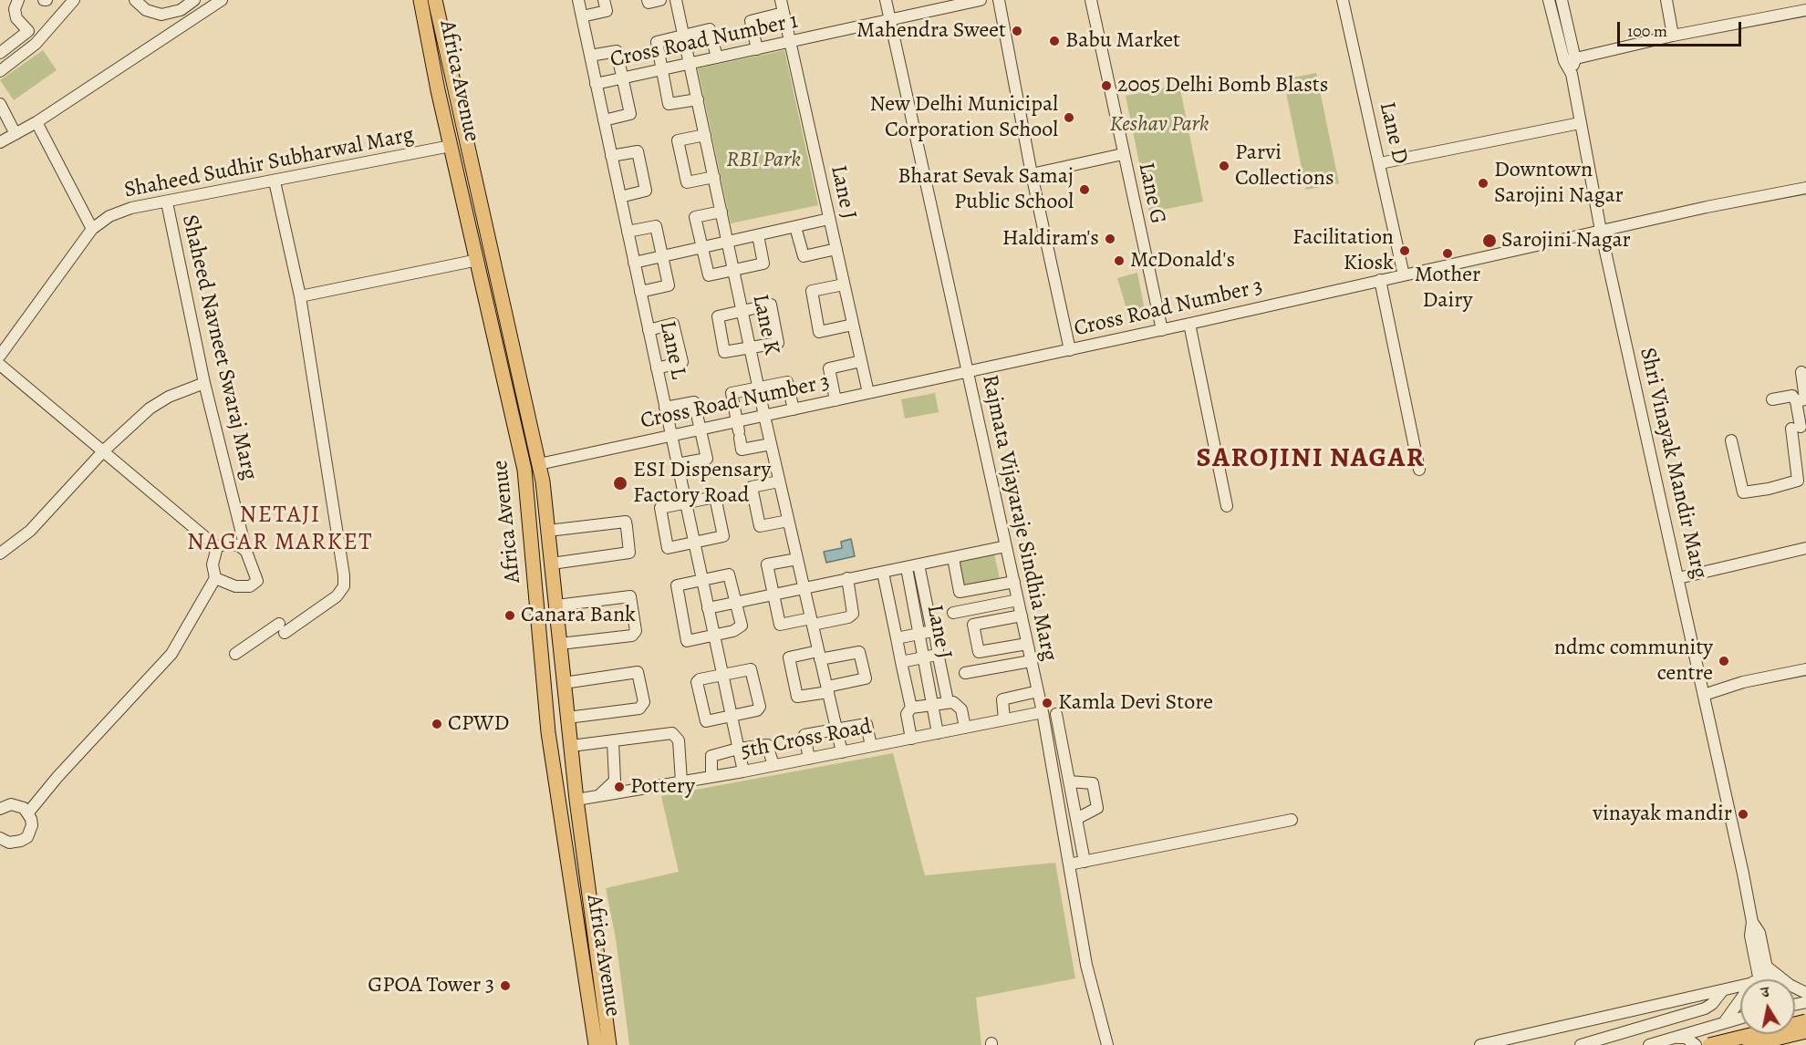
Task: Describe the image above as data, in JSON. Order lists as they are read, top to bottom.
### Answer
{
  "streets": {
    "main road": ["Africa Avenue"],
    "street": [
      "Cross Road Number 1",
      "Lane D",
      "Shaheed Sudhir Subharwal Marg",
      "Lane J",
      "Lane G",
      "Cross Road Number 3",
      "Lane K",
      "Shaheed Navneet Swaraj Marg",
      "Lane L",
      "Shri Vinayak Mandir Marg",
      "Rajmata Vijayaraje Sindhia Marg",
      "5th Cross Road"
    ]
  },
  "crossings": [
    ["Cross Road Number 1", "Lane J"],
    ["Cross Road Number 1", "Lane K"],
    ["Cross Road Number 1", "Lane L"],
    ["Cross Road Number 1", "Rajmata Vijayaraje Sindhia Marg"],
    ["Africa Avenue", "Shaheed Sudhir Subharwal Marg"],
    ["Africa Avenue", "Cross Road Number 3"],
    ["Africa Avenue", "5th Cross Road"],
    ["Lane D", "Cross Road Number 3"],
    ["Shaheed Sudhir Subharwal Marg", "Shaheed Navneet Swaraj Marg"],
    ["Lane J", "Cross Road Number 3"],
    ["Lane J", "5th Cross Road"],
    ["Lane G", "Cross Road Number 3"],
    ["Cross Road Number 3", "Lane K"],
    ["Cross Road Number 3", "Lane L"],
    ["Cross Road Number 3", "Shri Vinayak Mandir Marg"],
    ["Cross Road Number 3", "Rajmata Vijayaraje Sindhia Marg"],
    ["Lane K", "5th Cross Road"],
    ["Lane L", "5th Cross Road"],
    ["Rajmata Vijayaraje Sindhia Marg", "5th Cross Road"]
  ],
  "districts": ["SAROJINI NAGAR", "NETAJI NAGAR MARKET"],
  "parks": ["Keshav Park", "RBI Park"],
  "places": [
    "Mahendra Sweet",
    "Babu Market",
    "2005 Delhi Bomb Blasts",
    "New Delhi Municipal Corporation School",
    "Parvi Collections",
    "Downtown Sarojini Nagar",
    "Bharat Sevak Samaj Public School",
    "Haldiram's",
    "Sarojini Nagar",
    "Facilitation Kiosk",
    "Mother Dairy",
    "McDonald's",
    "ESI Dispensary Factory Road",
    "Canara Bank",
    "ndmc community centre",
    "Kamla Devi Store",
    "CPWD",
    "Pottery",
    "vinayak mandir",
    "GPOA Tower 3"
  ],
  "scale_bar": "100 m",
  "north": "top"
}
